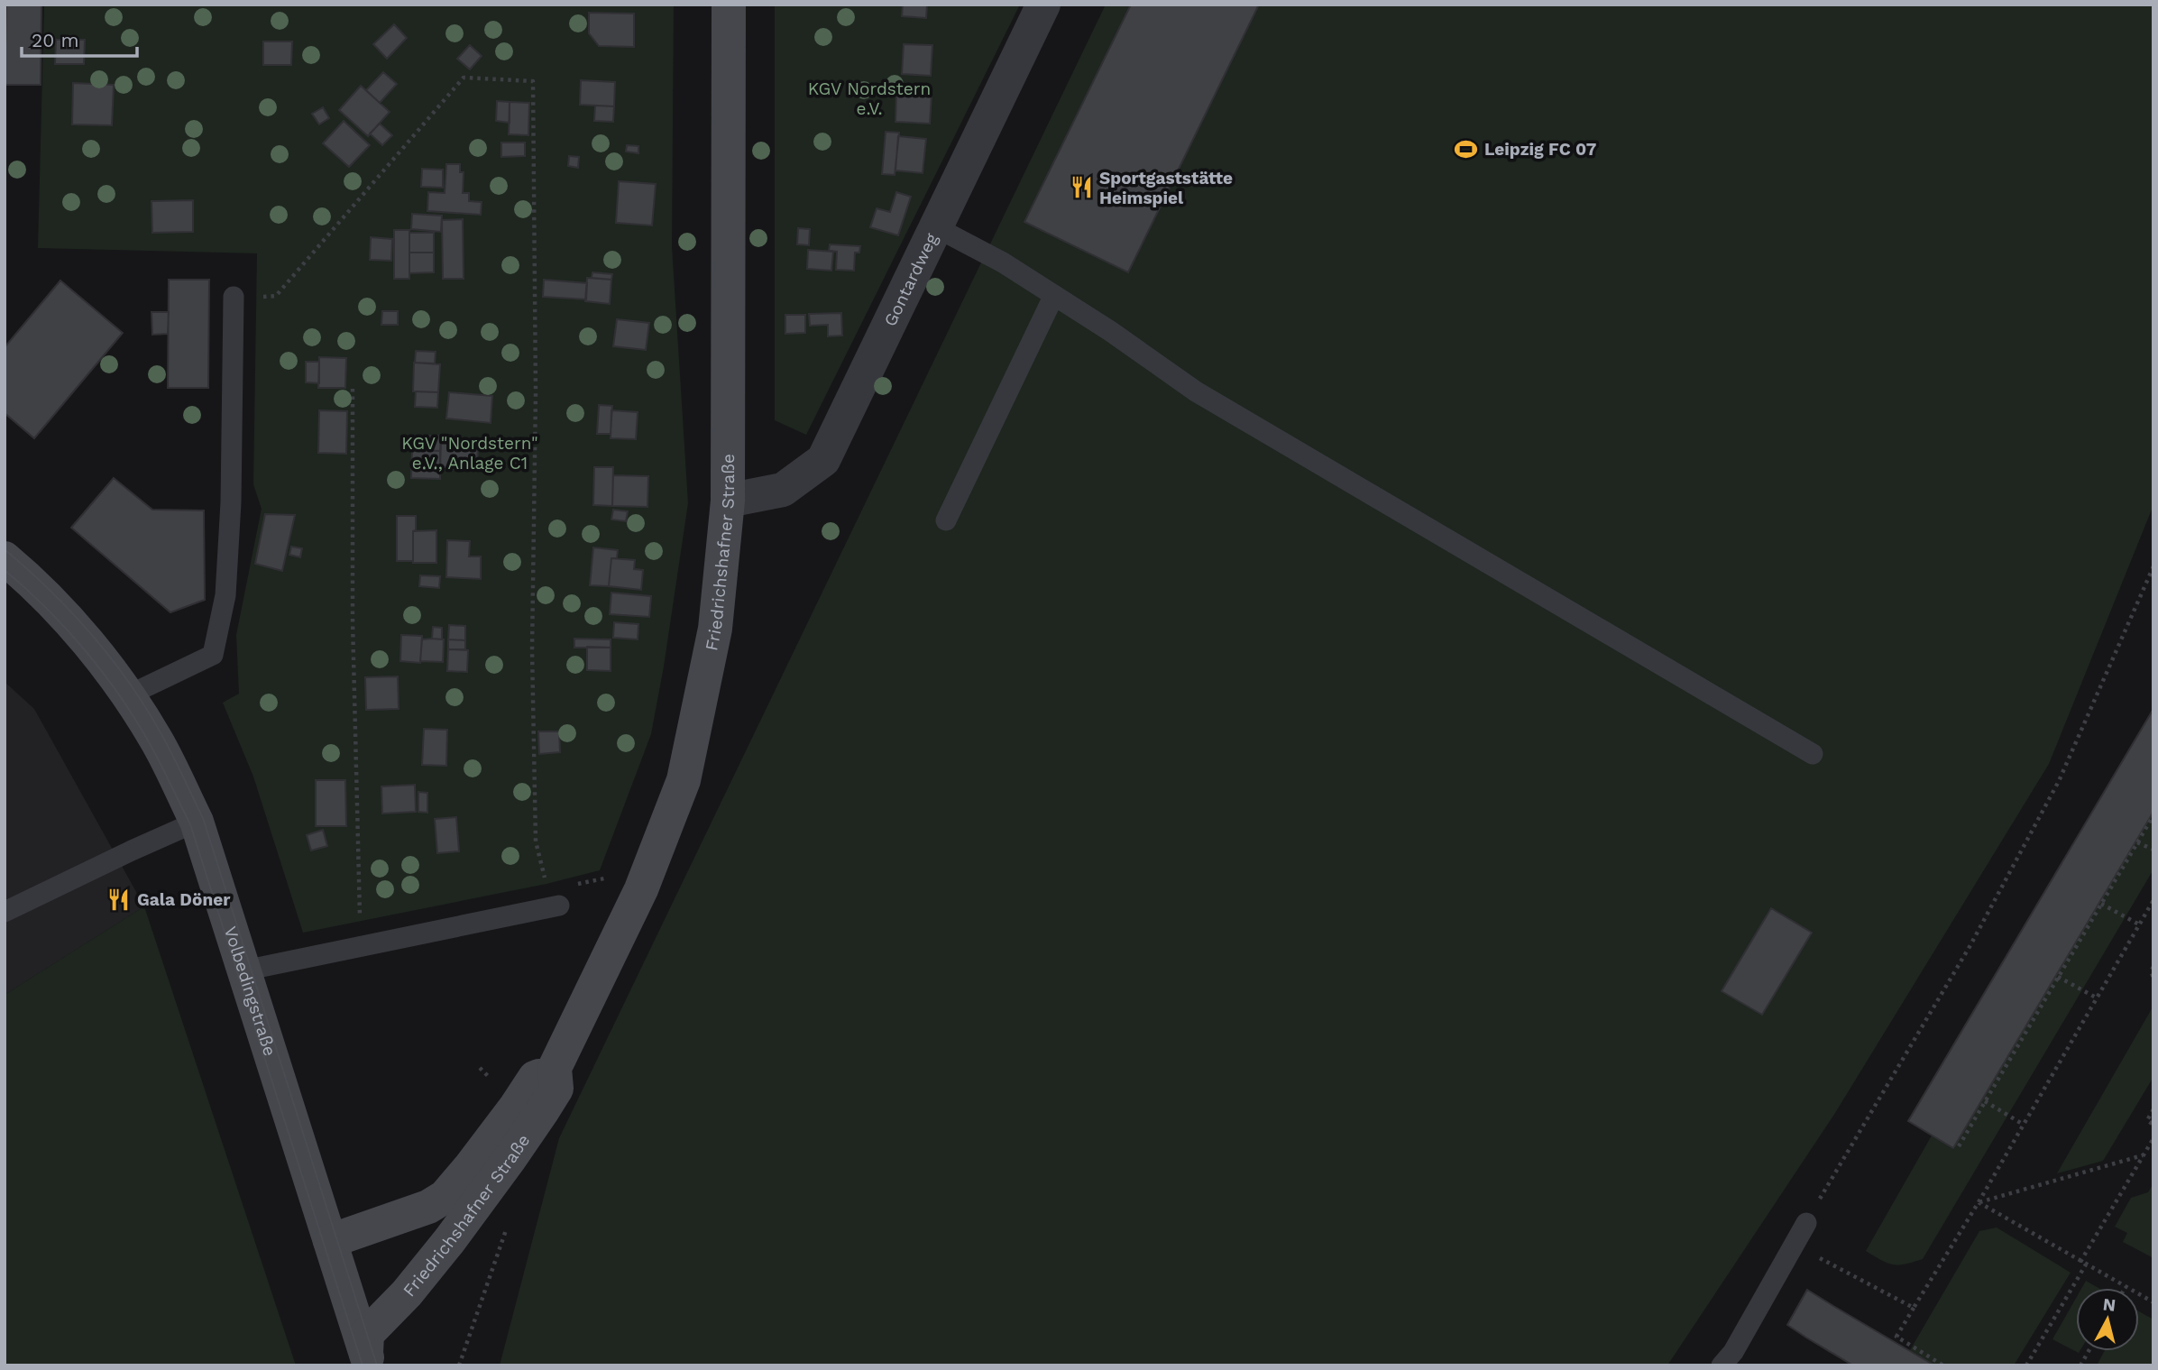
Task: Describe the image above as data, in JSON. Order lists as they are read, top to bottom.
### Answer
{
  "streets": {
    "main road": ["Friedrichshafner Straße", "Volbedingstraße"],
    "street": ["Gontardweg"]
  },
  "crossings": [
    ["Gontardweg", "Friedrichshafner Straße"],
    ["Friedrichshafner Straße", "Volbedingstraße"]
  ],
  "parks": ["KGV Nordstern e.V.", "KGV \"Nordstern\" e.V., Anlage C1"],
  "places": {
    "sports": ["Leipzig FC 07"],
    "restaurant": ["Sportgaststätte Heimspiel", "Gala Döner"]
  },
  "scale_bar": "20 m",
  "north": "top"
}
